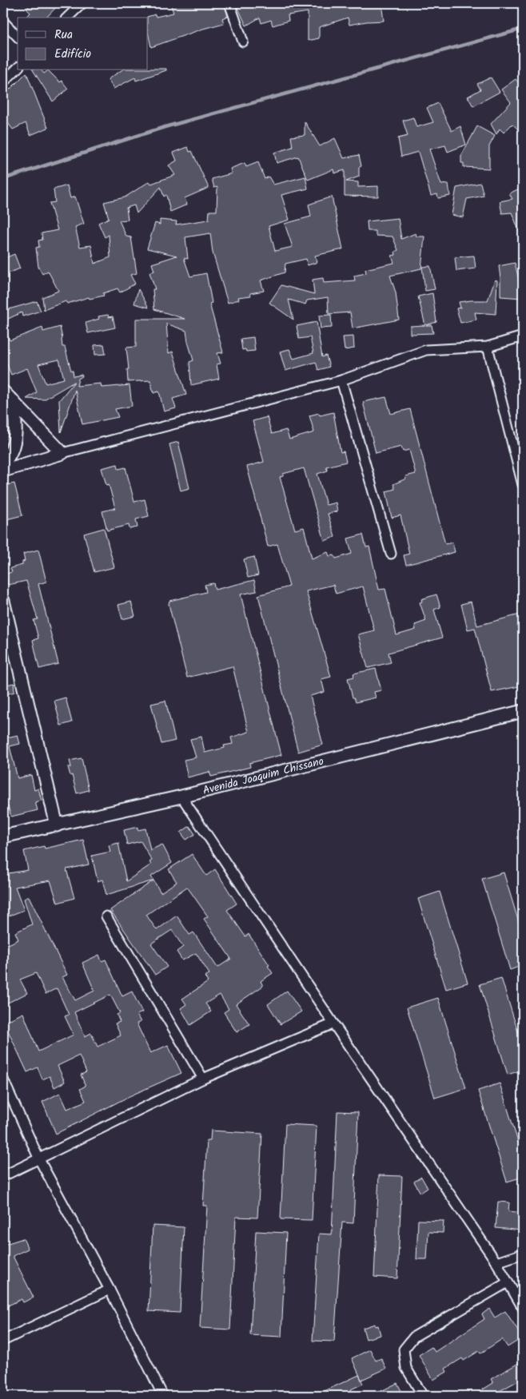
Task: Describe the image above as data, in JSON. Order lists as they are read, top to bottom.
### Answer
{
  "streets": {
    "street": ["Avenida Joaquim Chissano"]
  },
  "legend": ["Rua", "Edifício"]
}
